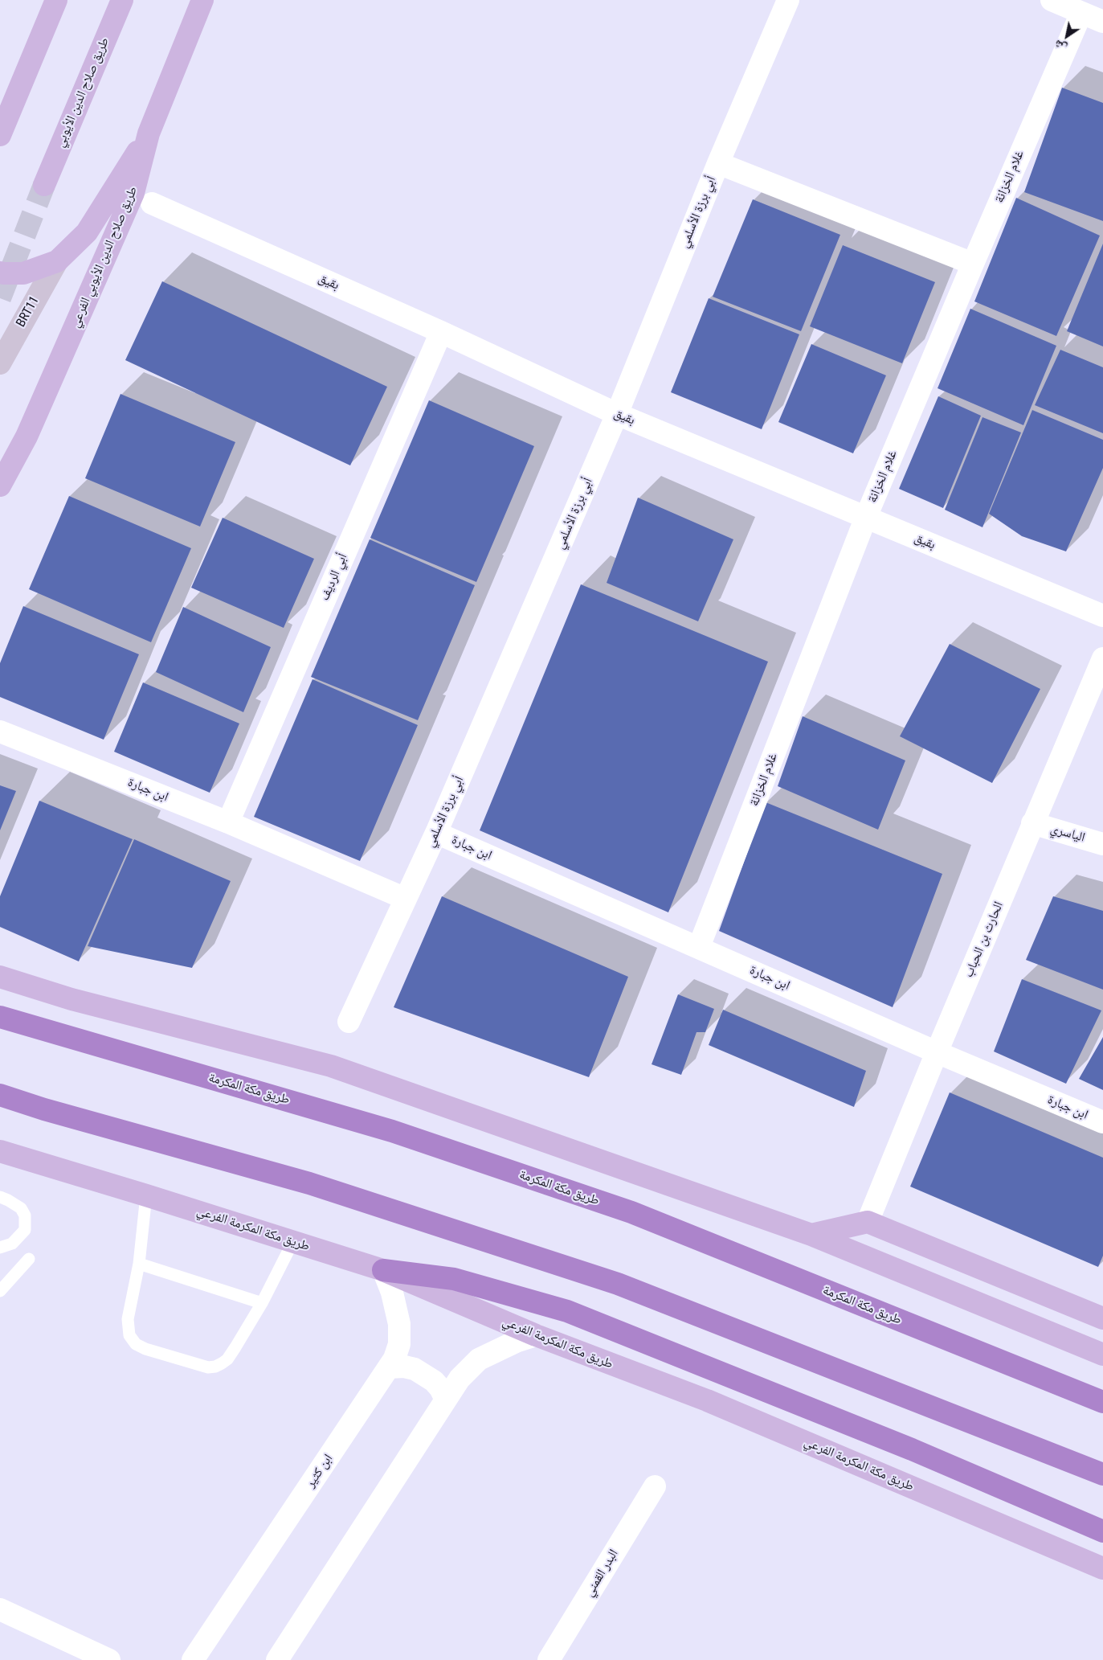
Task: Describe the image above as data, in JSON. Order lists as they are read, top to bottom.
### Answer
{
  "streets": {
    "highway": ["طريق مكة المكرمة"],
    "main road": [
      "طريق صلاح الدين الأيوبي",
      "طريق صلاح الدين الأيوبي الفرعي",
      "BRT11",
      "طريق مكة المكرمة الفرعي"
    ],
    "street": [
      "غلام الخزانة",
      "أبي برزة الأسلمي",
      "بقيق",
      "أبي الرديف",
      "ابن جبارة",
      "الياسري",
      "الحارث بن الحباب",
      "ابن كثير",
      "البدر القمني"
    ]
  },
  "crossings": [
    ["غلام الخزانة", "بقيق"],
    ["غلام الخزانة", "ابن جبارة"],
    ["أبي برزة الأسلمي", "بقيق"],
    ["أبي برزة الأسلمي", "ابن جبارة"],
    ["بقيق", "أبي الرديف"],
    ["أبي الرديف", "ابن جبارة"],
    ["ابن جبارة", "الحارث بن الحباب"],
    ["الياسري", "الحارث بن الحباب"],
    ["طريق مكة المكرمة الفرعي", "ابن كثير"]
  ],
  "north": "bottom left"
}
